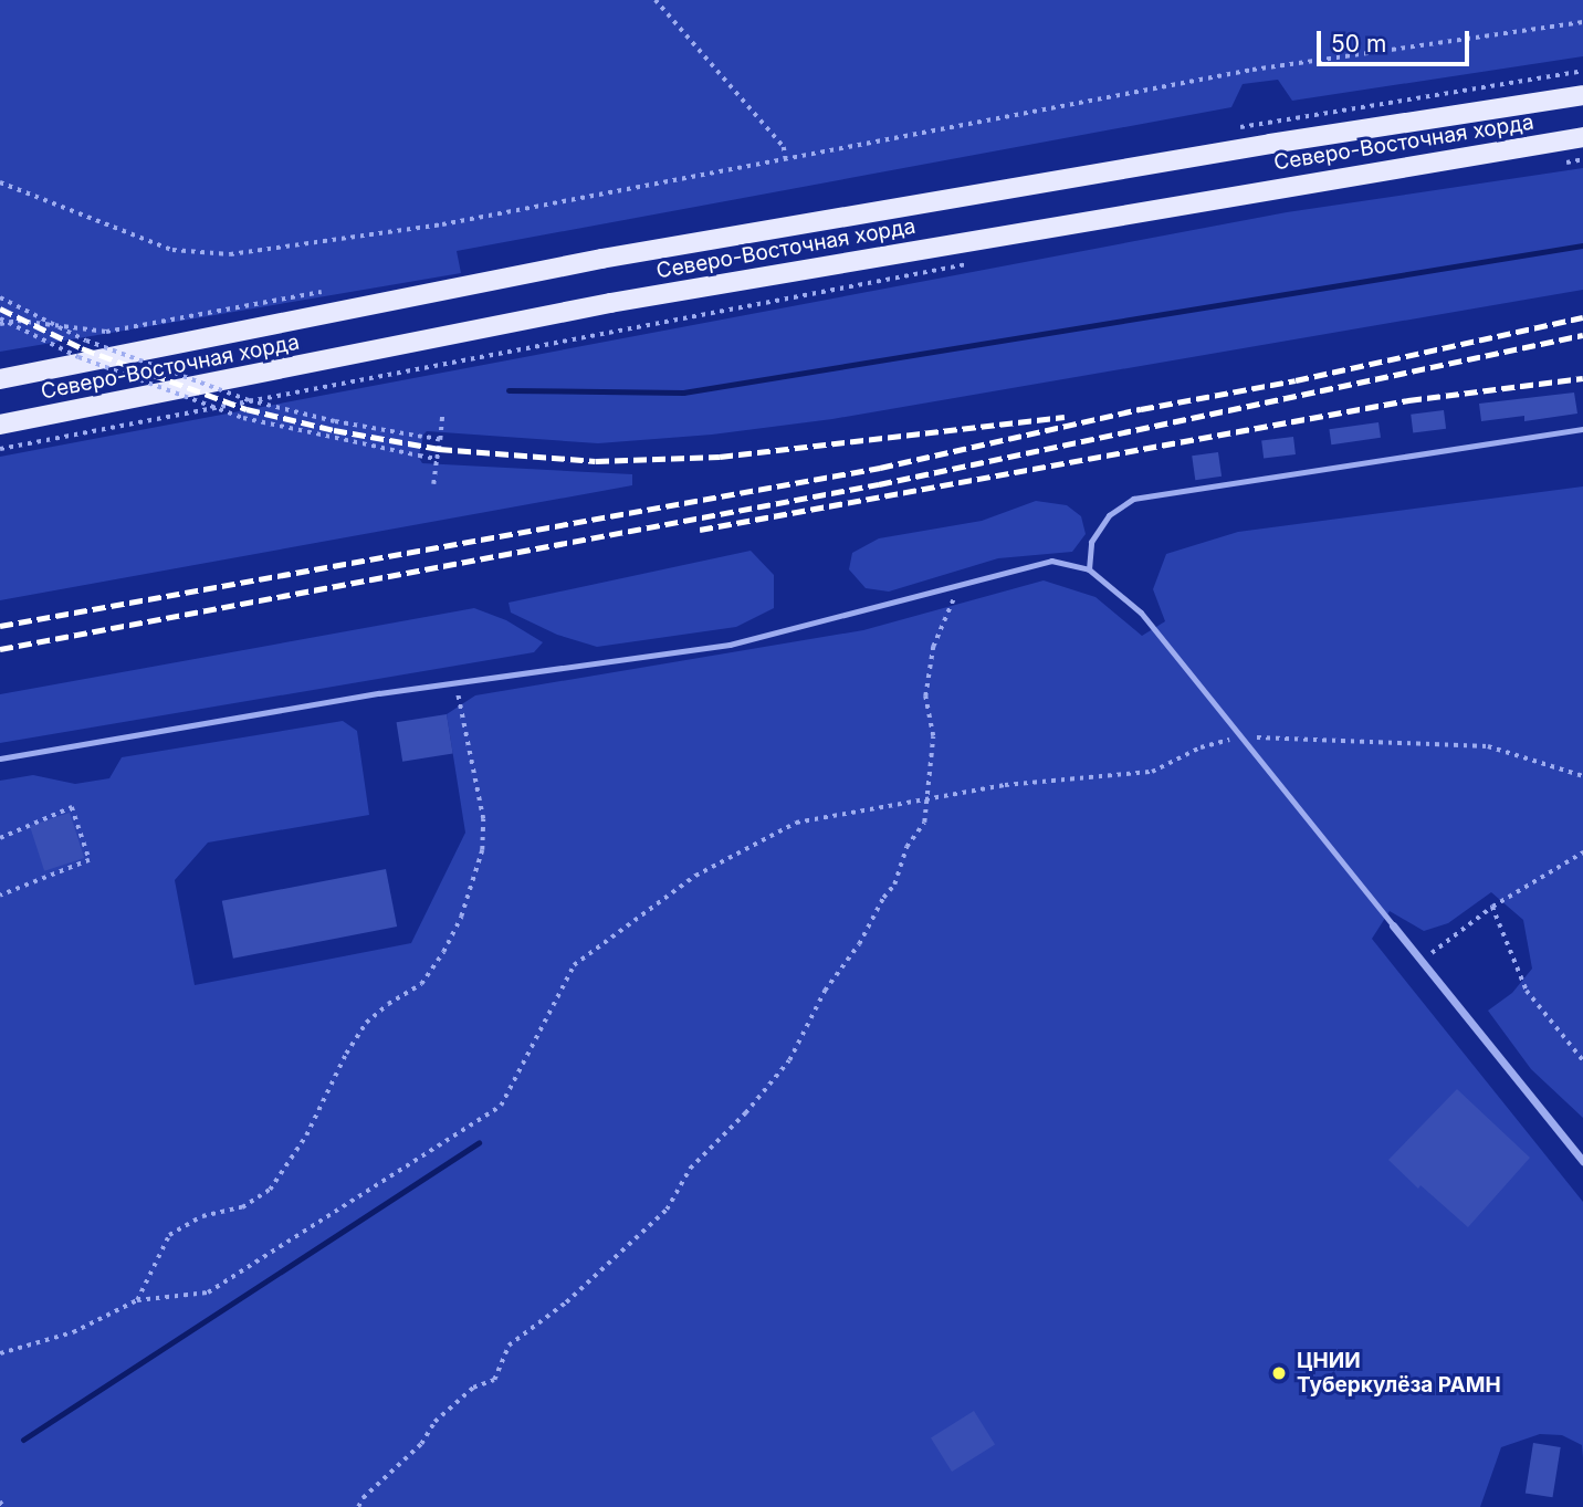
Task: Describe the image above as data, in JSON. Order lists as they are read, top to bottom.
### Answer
{
  "streets": {
    "main road": ["Северо-Восточная хорда"]
  },
  "places": ["ЦНИИ Туберкулёза РАМН"],
  "scale_bar": "50 m"
}
